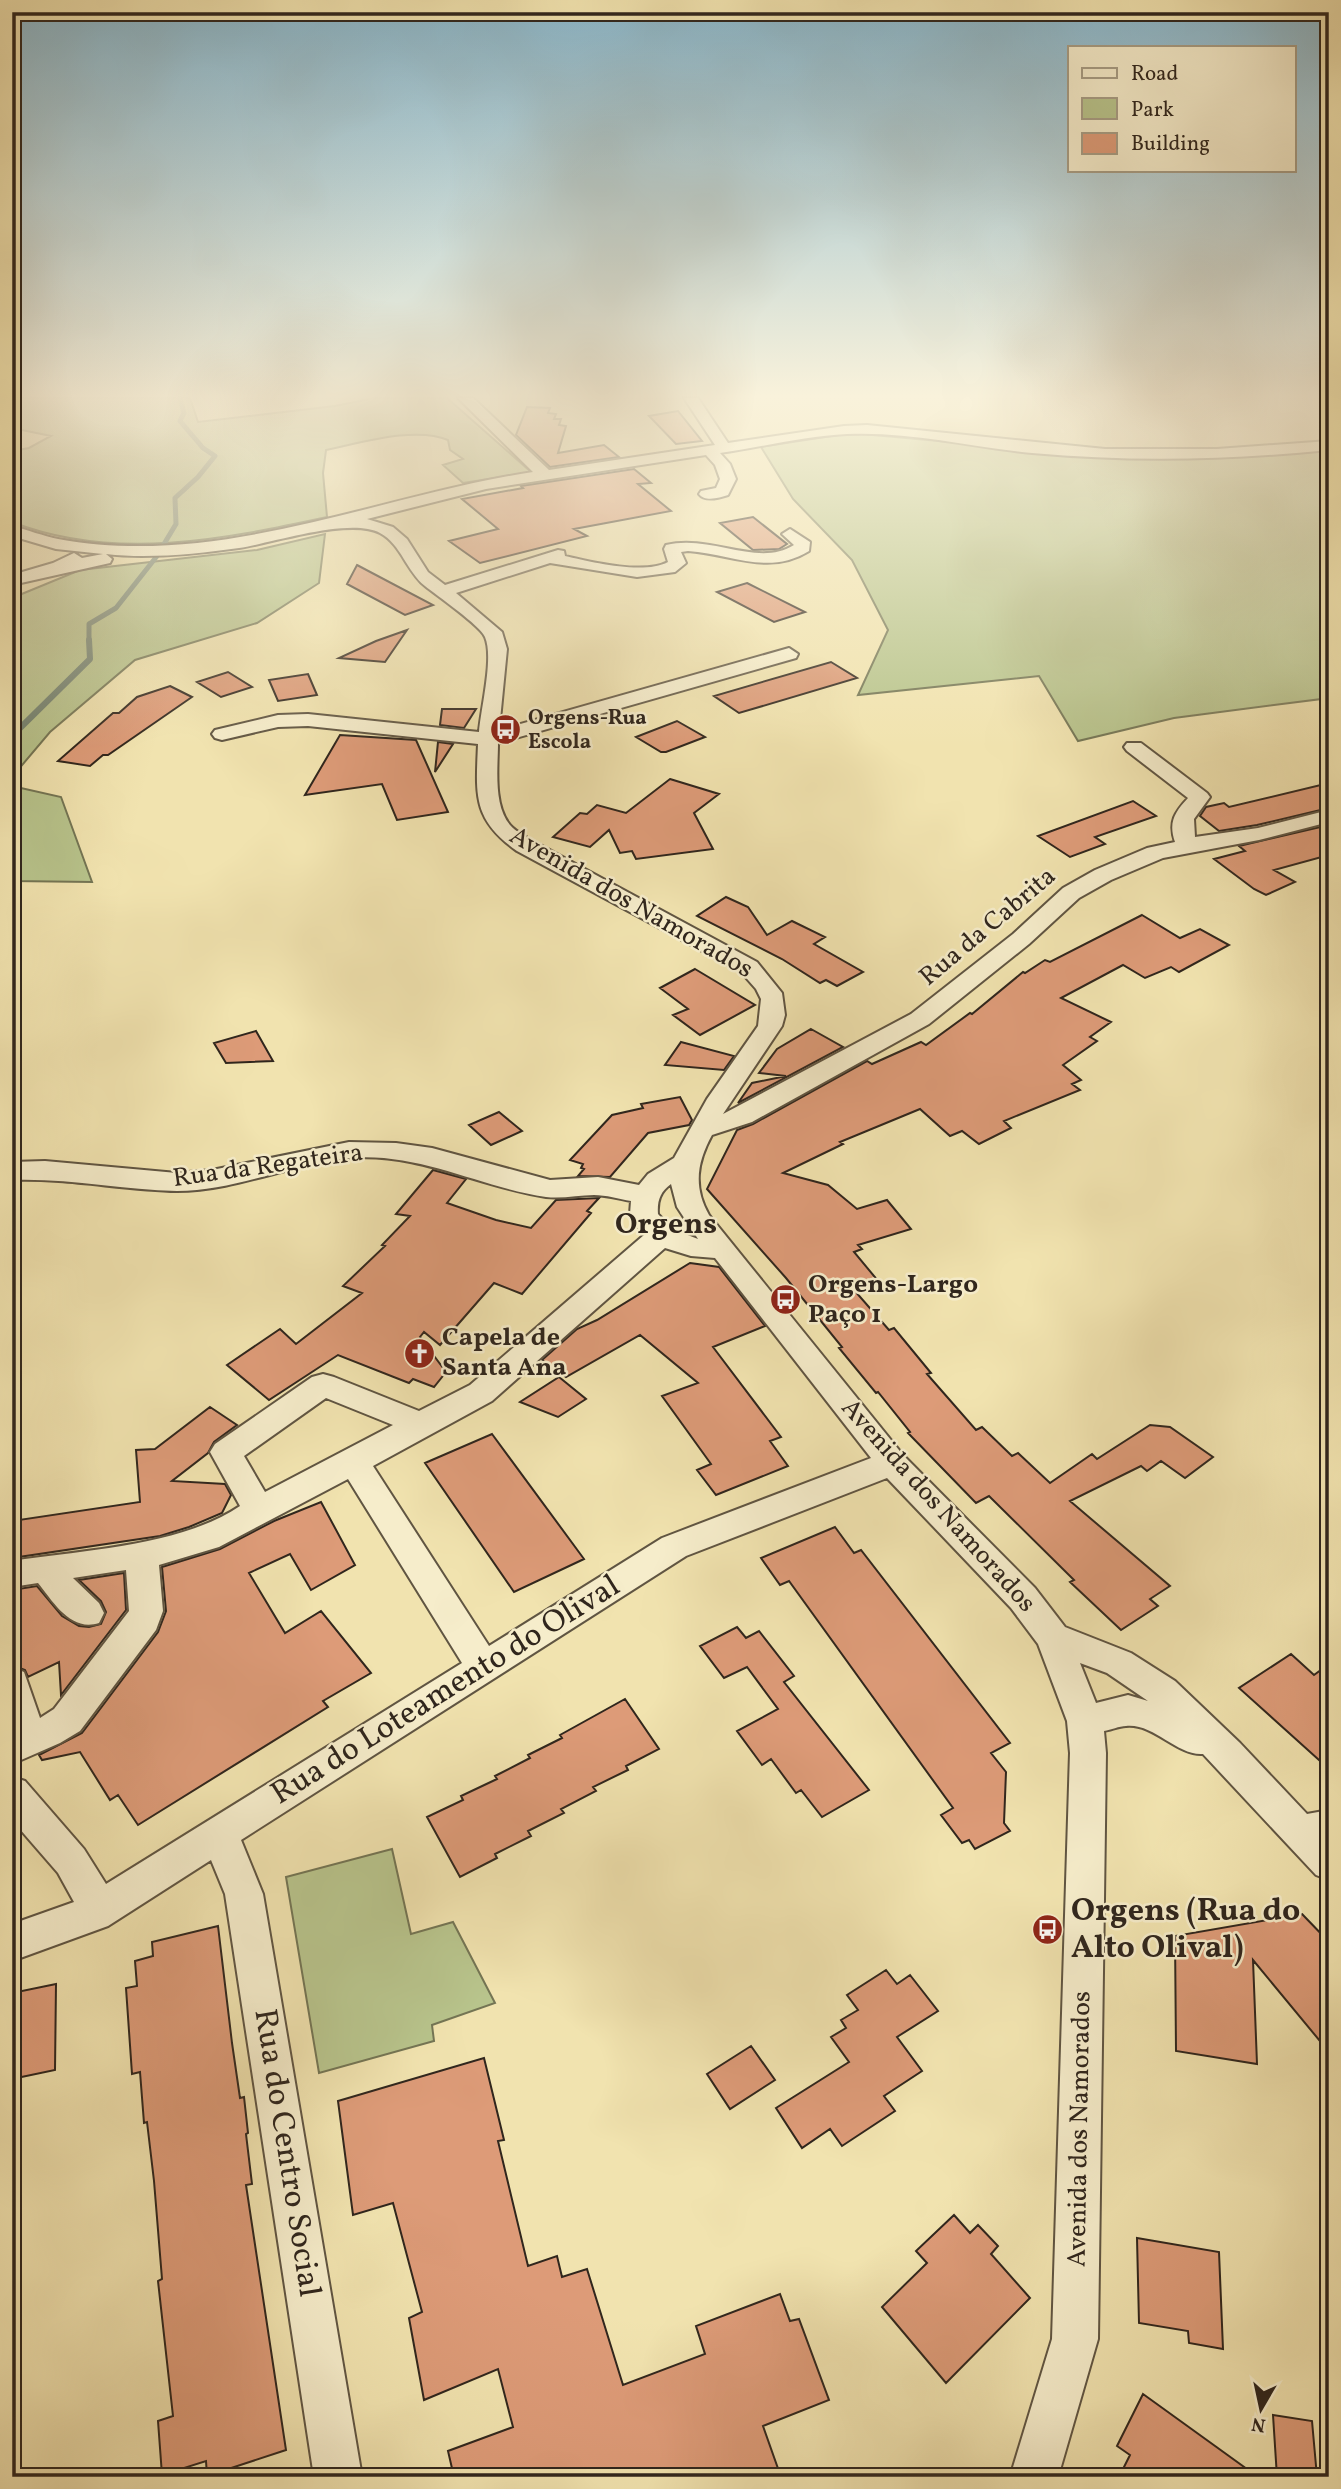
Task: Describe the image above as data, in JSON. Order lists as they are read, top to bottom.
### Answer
{
  "streets": {
    "street": [
      "Avenida dos Namorados",
      "Rua da Cabrita",
      "Rua da Regateira",
      "Rua do Loteamento do Olival",
      "Rua do Centro Social"
    ]
  },
  "crossings": [
    ["Avenida dos Namorados", "Rua da Cabrita"],
    ["Avenida dos Namorados", "Rua do Loteamento do Olival"],
    ["Rua do Loteamento do Olival", "Rua do Centro Social"]
  ],
  "districts": ["Orgens"],
  "places": {
    "bus stop": ["Orgens-Rua Escola", "Orgens-Largo Paço 1", "Orgens (Rua do Alto Olival)"],
    "church": ["Capela de Santa Ana"]
  },
  "legend": ["Road", "Park", "Building"],
  "north": "bottom"
}
